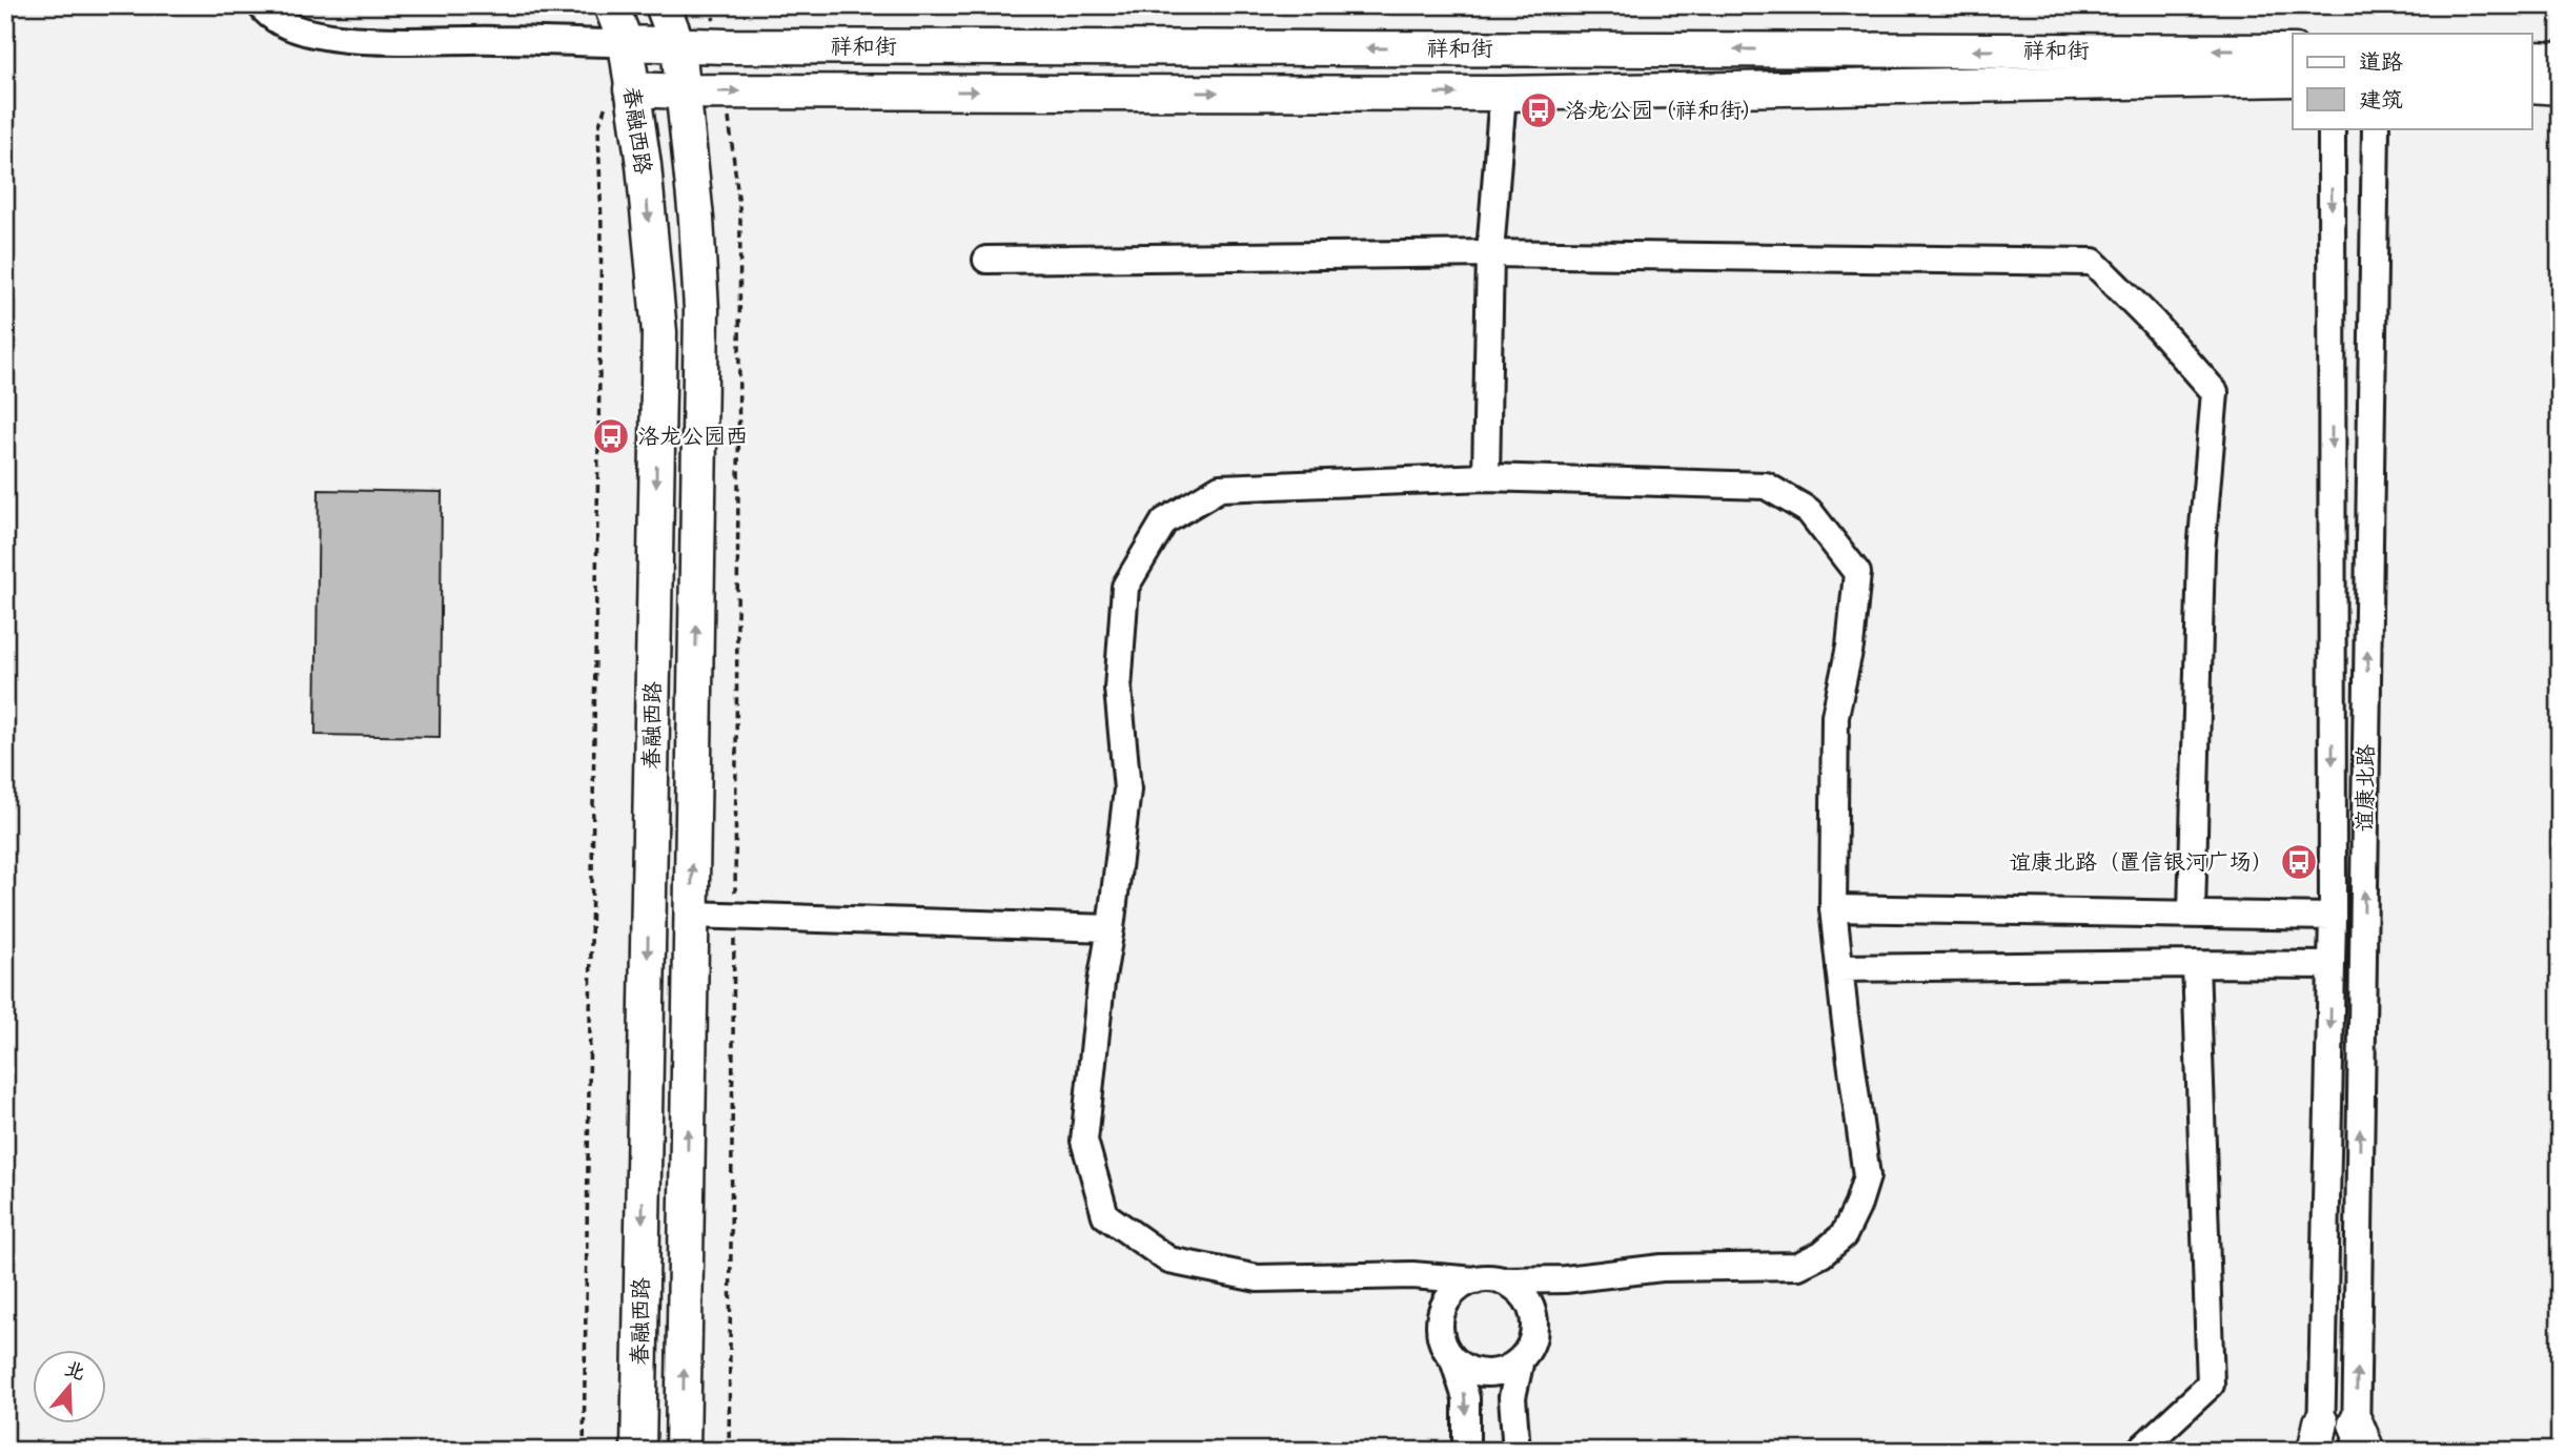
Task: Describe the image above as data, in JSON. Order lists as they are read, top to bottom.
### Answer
{
  "streets": {
    "main road": ["祥和街", "春融西路"],
    "street": ["谊康北路"]
  },
  "crossings": [
    ["祥和街", "春融西路"]
  ],
  "places": {
    "bus stop": ["洛龙公园（祥和街）", "洛龙公园西", "谊康北路（置信银河广场）"]
  },
  "legend": ["道路", "建筑"],
  "north": "top"
}
